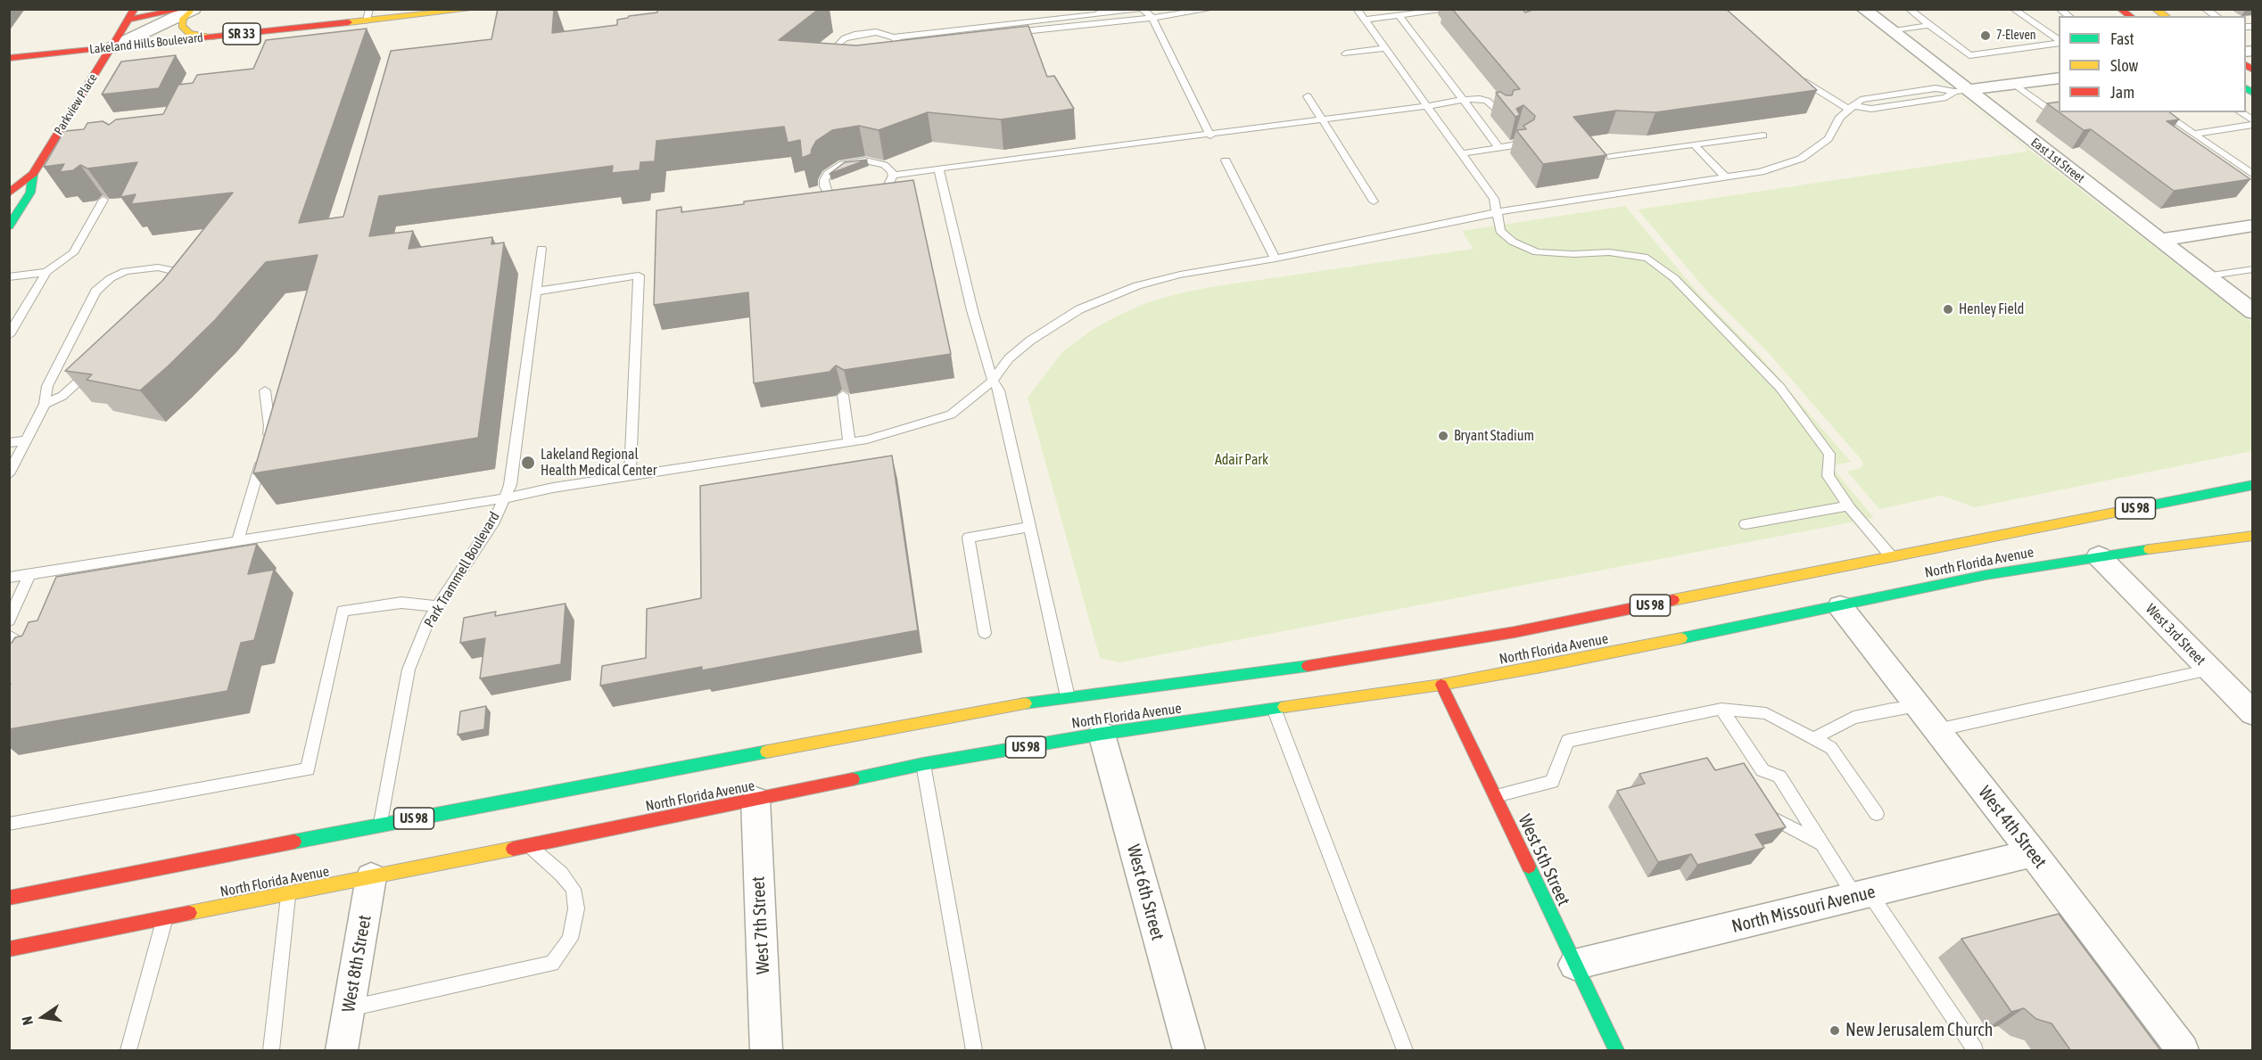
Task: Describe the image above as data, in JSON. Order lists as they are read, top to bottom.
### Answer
{
  "streets": {
    "main road": [
      "SR 33",
      "Lakeland Hills Boulevard",
      "Parkview Place",
      "US 98",
      "North Florida Avenue",
      "West 5th Street"
    ],
    "street": [
      "East 1st Street",
      "West 3rd Street",
      "West 4th Street",
      "West 6th Street",
      "North Missouri Avenue",
      "West 7th Street",
      "West 8th Street"
    ],
    "lane": ["Park Trammell Boulevard"]
  },
  "crossings": [
    ["Lakeland Hills Boulevard", "Parkview Place"],
    ["North Florida Avenue", "Park Trammell Boulevard"],
    ["North Florida Avenue", "West 3rd Street"],
    ["North Florida Avenue", "West 4th Street"],
    ["North Florida Avenue", "West 5th Street"],
    ["North Florida Avenue", "West 6th Street"],
    ["North Florida Avenue", "West 7th Street"],
    ["North Florida Avenue", "West 8th Street"],
    ["West 4th Street", "North Missouri Avenue"],
    ["West 5th Street", "North Missouri Avenue"]
  ],
  "parks": ["Adair Park"],
  "places": [
    "7-Eleven",
    "Henley Field",
    "Bryant Stadium",
    "Lakeland Regional Health Medical Center",
    "New Jerusalem Church"
  ],
  "legend": ["Fast", "Slow", "Jam"],
  "north": "left"
}
